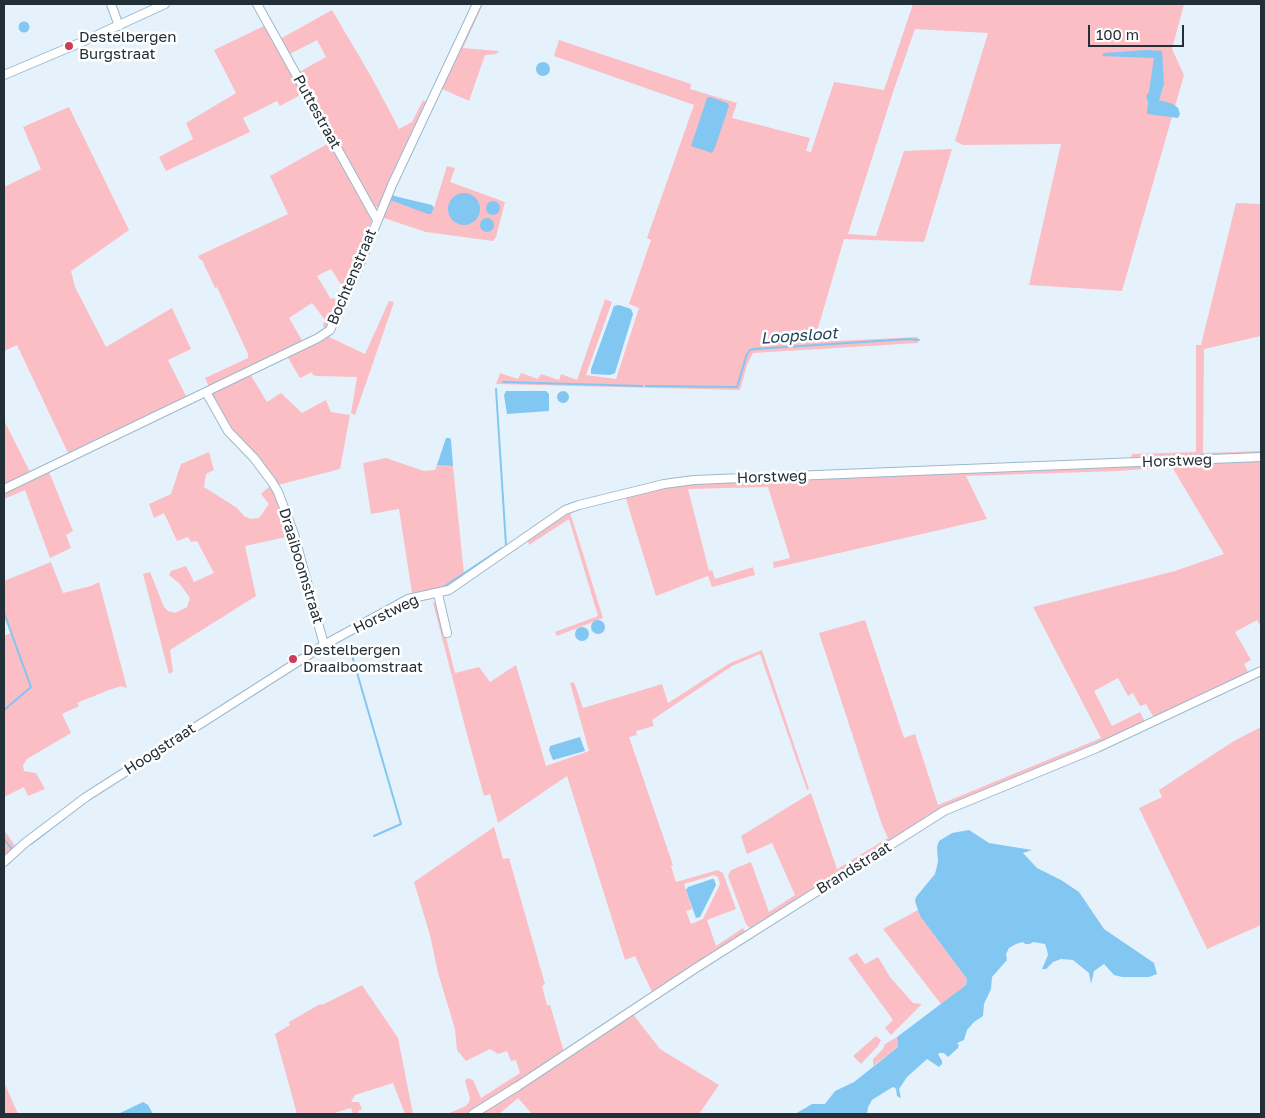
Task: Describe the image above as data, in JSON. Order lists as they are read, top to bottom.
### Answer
{
  "streets": {
    "street": [
      "Puttestraat",
      "Bochtenstraat",
      "Horstweg",
      "Draaiboomstraat",
      "Hoogstraat",
      "Brandstraat"
    ]
  },
  "crossings": [
    ["Puttestraat", "Bochtenstraat"],
    ["Bochtenstraat", "Draaiboomstraat"],
    ["Horstweg", "Draaiboomstraat"],
    ["Horstweg", "Hoogstraat"],
    ["Draaiboomstraat", "Hoogstraat"]
  ],
  "water": ["Loopsloot"],
  "places": ["Destelbergen Burgstraat", "Destelbergen Draaiboomstraat"],
  "scale_bar": "100 m"
}
